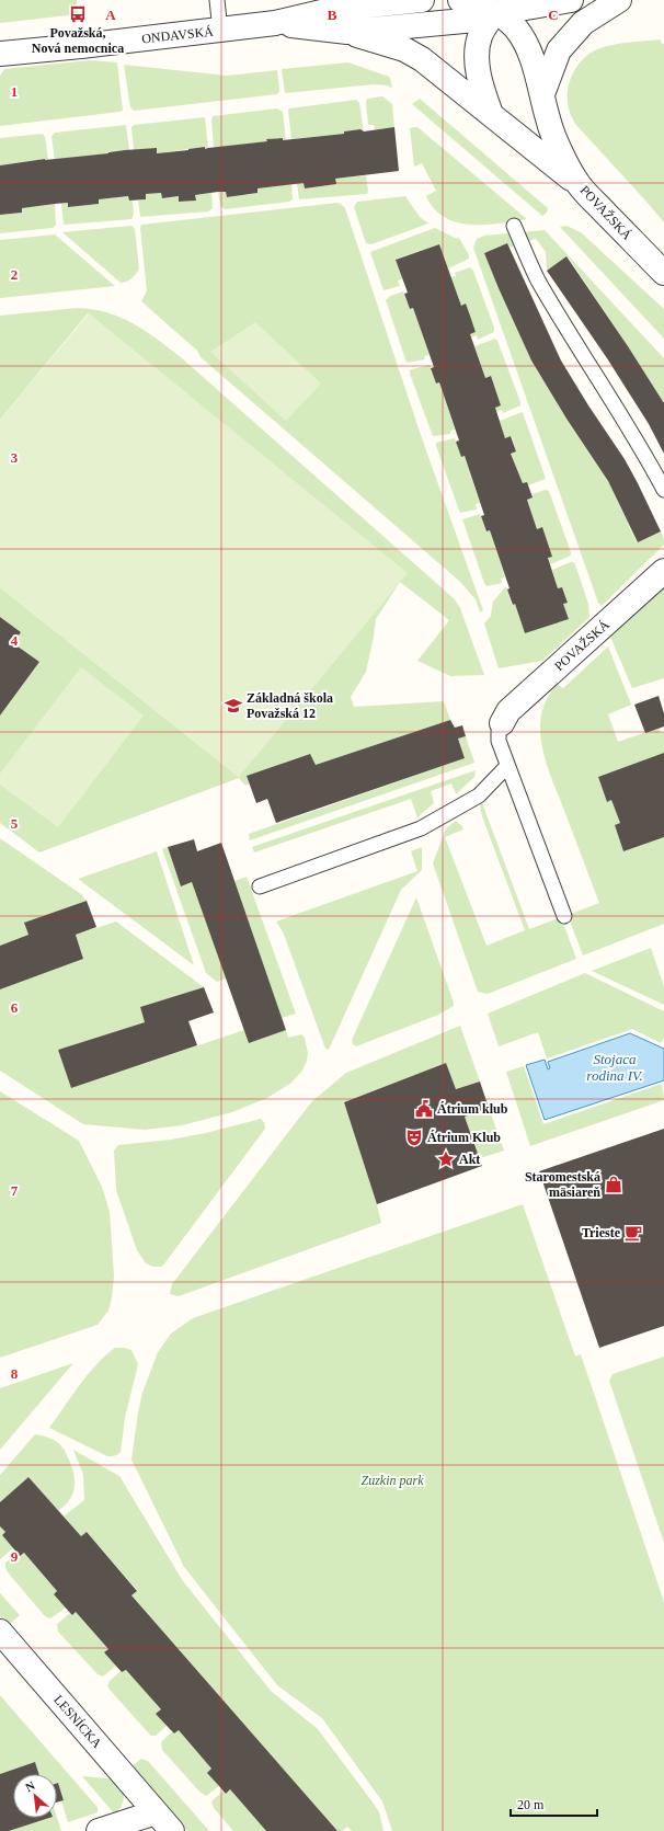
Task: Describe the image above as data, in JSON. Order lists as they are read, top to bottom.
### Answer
{
  "streets": {
    "street": ["ONDAVSKÁ", "POVAŽSKÁ", "LESNÍCKA"]
  },
  "crossings": [
    ["ONDAVSKÁ", "POVAŽSKÁ"]
  ],
  "water": ["Stojaca rodina IV."],
  "parks": ["Zuzkin park"],
  "places": {
    "bus stop": ["Považská, Nová nemocnica"],
    "school or university": ["Základná škola Považská 12"],
    "public building": ["Átrium klub"],
    "theatre": ["Átrium Klub"],
    "place": ["Akt"],
    "shop": ["Staromestská mäsiareň"],
    "cafe": ["Trieste"]
  },
  "scale_bar": "20 m",
  "north": "top left",
  "grid": {
    "columns": ["A", "B", "C"],
    "rows": [
      "1",
      "2",
      "3",
      "4",
      "5",
      "6",
      "7",
      "8",
      "9"
    ]
  }
}
